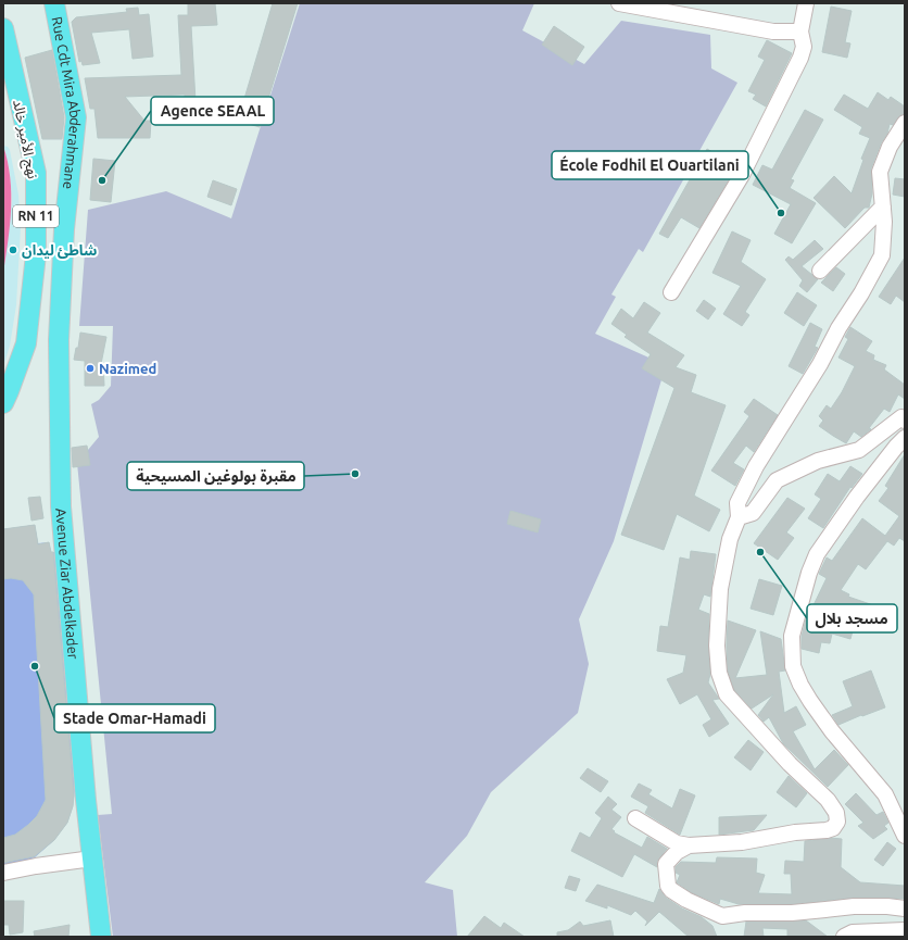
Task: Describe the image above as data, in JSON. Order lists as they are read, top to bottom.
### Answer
{
  "streets": {
    "main road": [
      "Rue Cdt Mira Abderahmane",
      "نهج الأمير خالد",
      "RN 11",
      "Avenue Ziar Abdelkader"
    ]
  },
  "crossings": [
    ["Rue Cdt Mira Abderahmane", "Avenue Ziar Abdelkader"]
  ],
  "places": [
    "Agence SEAAL",
    "École Fodhil El Ouartilani",
    "شاطئ ليدان",
    "Nazimed",
    "مقبرة بولوغين المسيحية",
    "مسجد بلال",
    "Stade Omar-Hamadi"
  ]
}
